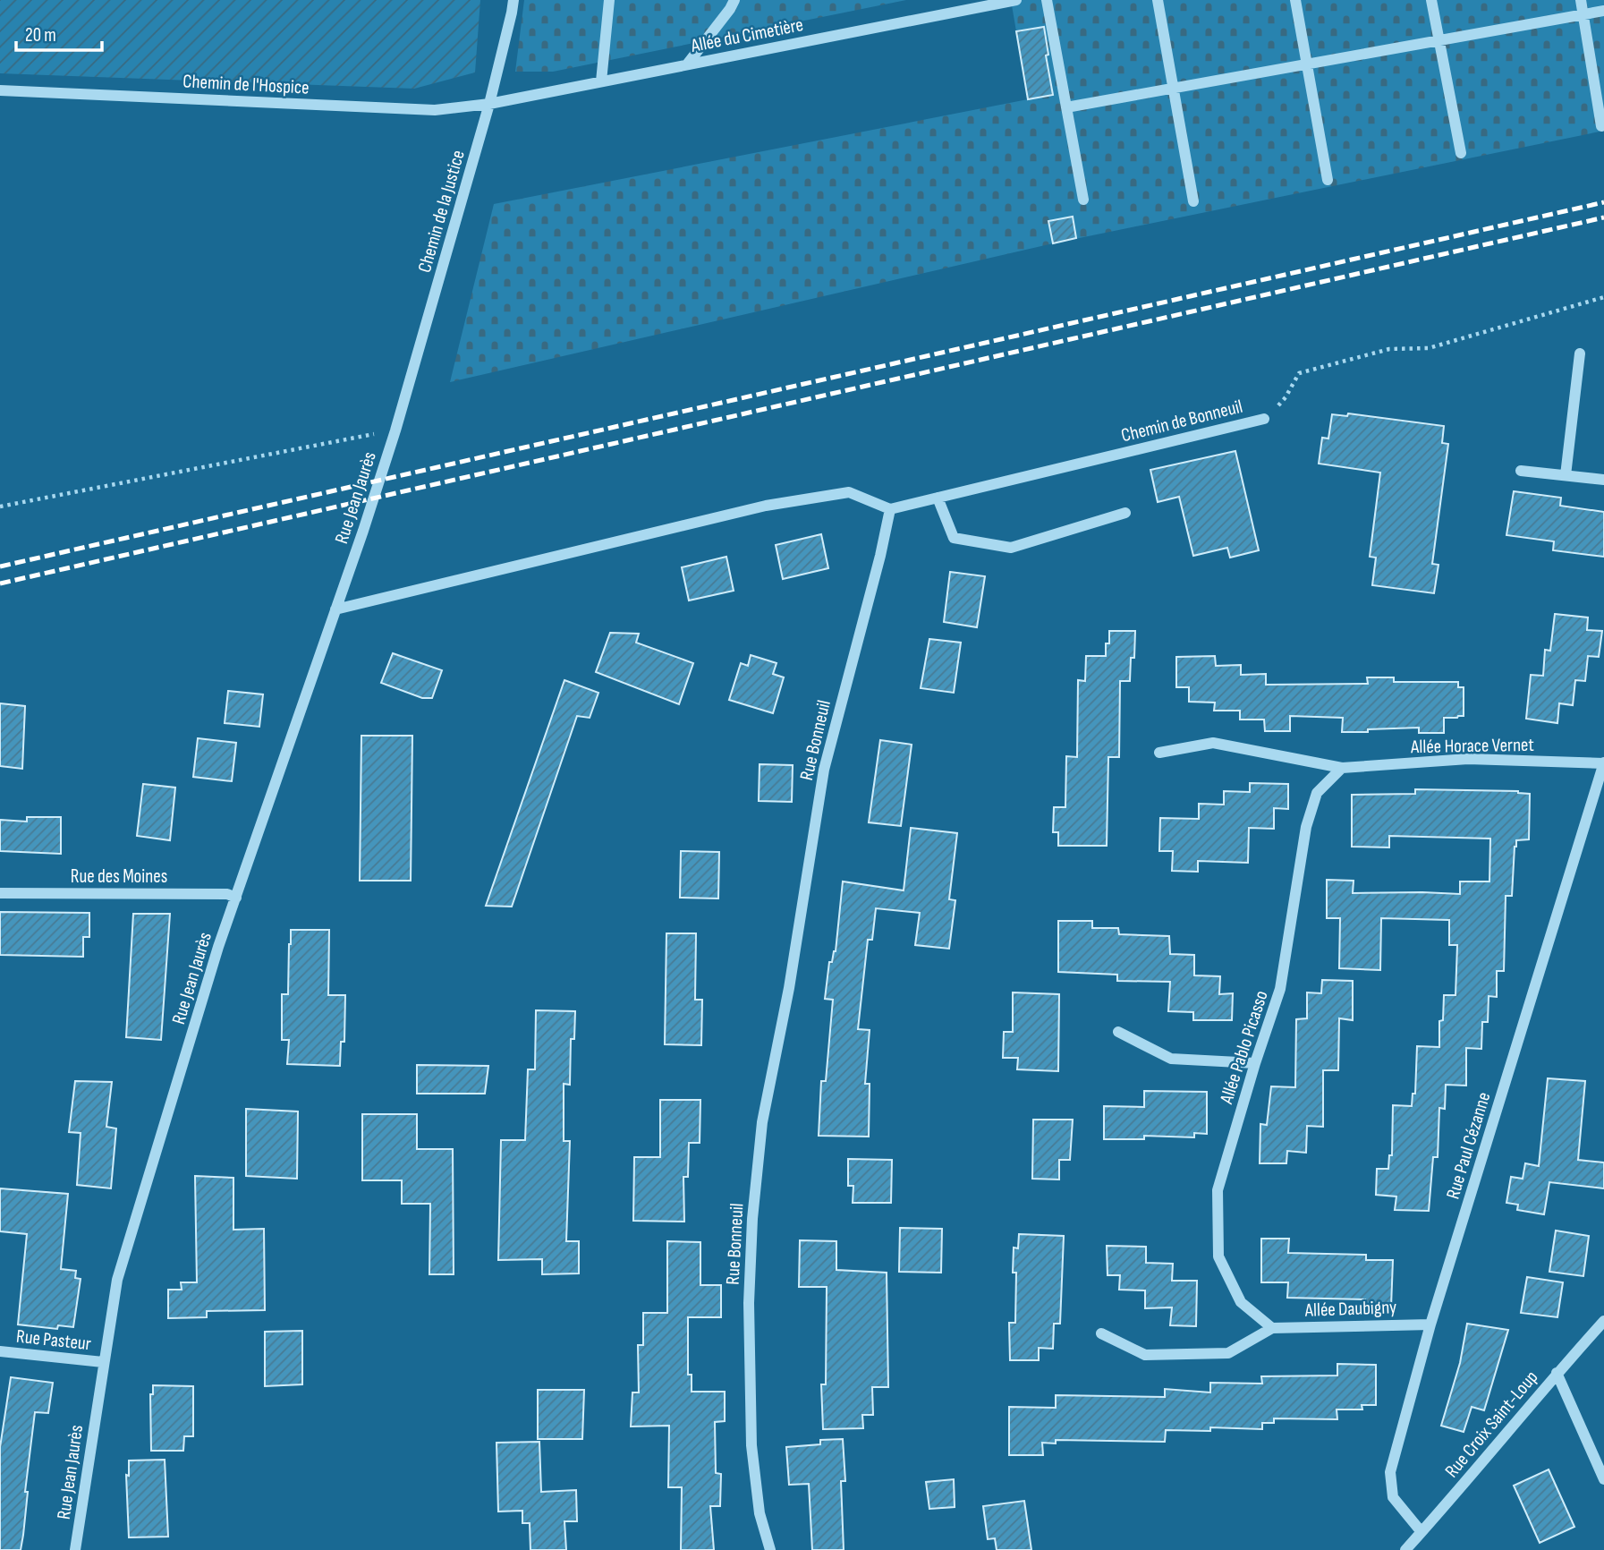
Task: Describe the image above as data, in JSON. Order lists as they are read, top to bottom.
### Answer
{
  "streets": {
    "street": [
      "Allée du Cimetière",
      "Chemin de l'Hospice",
      "Chemin de la Justice",
      "Chemin de Bonneuil",
      "Rue Jean Jaurès",
      "Rue Bonneuil",
      "Allée Horace Vernet",
      "Rue des Moines",
      "Allée Pablo Picasso",
      "Rue Paul Cézanne",
      "Allée Daubigny",
      "Rue Pasteur",
      "Rue Croix Saint-Loup"
    ]
  },
  "crossings": [
    ["Allée du Cimetière", "Chemin de l'Hospice"],
    ["Allée du Cimetière", "Chemin de la Justice"],
    ["Chemin de l'Hospice", "Chemin de la Justice"],
    ["Chemin de la Justice", "Rue Jean Jaurès"],
    ["Chemin de Bonneuil", "Rue Bonneuil"],
    ["Rue Jean Jaurès", "Rue des Moines"],
    ["Rue Jean Jaurès", "Rue Pasteur"],
    ["Allée Horace Vernet", "Allée Pablo Picasso"],
    ["Allée Horace Vernet", "Rue Paul Cézanne"],
    ["Allée Pablo Picasso", "Allée Daubigny"],
    ["Rue Paul Cézanne", "Allée Daubigny"],
    ["Rue Paul Cézanne", "Rue Croix Saint-Loup"]
  ],
  "scale_bar": "20 m"
}
